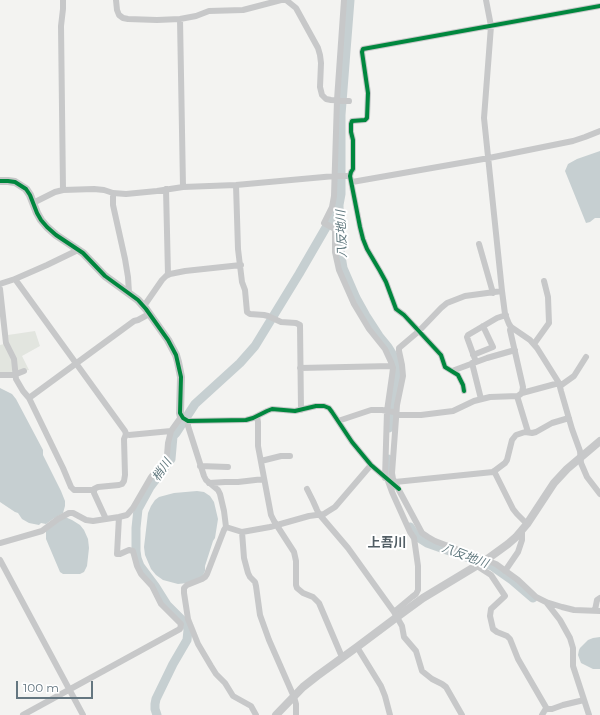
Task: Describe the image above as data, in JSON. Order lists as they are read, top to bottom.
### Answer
{
  "districts": ["上吾川"],
  "water": ["八反地川", "梢川"],
  "scale_bar": "100 m"
}
